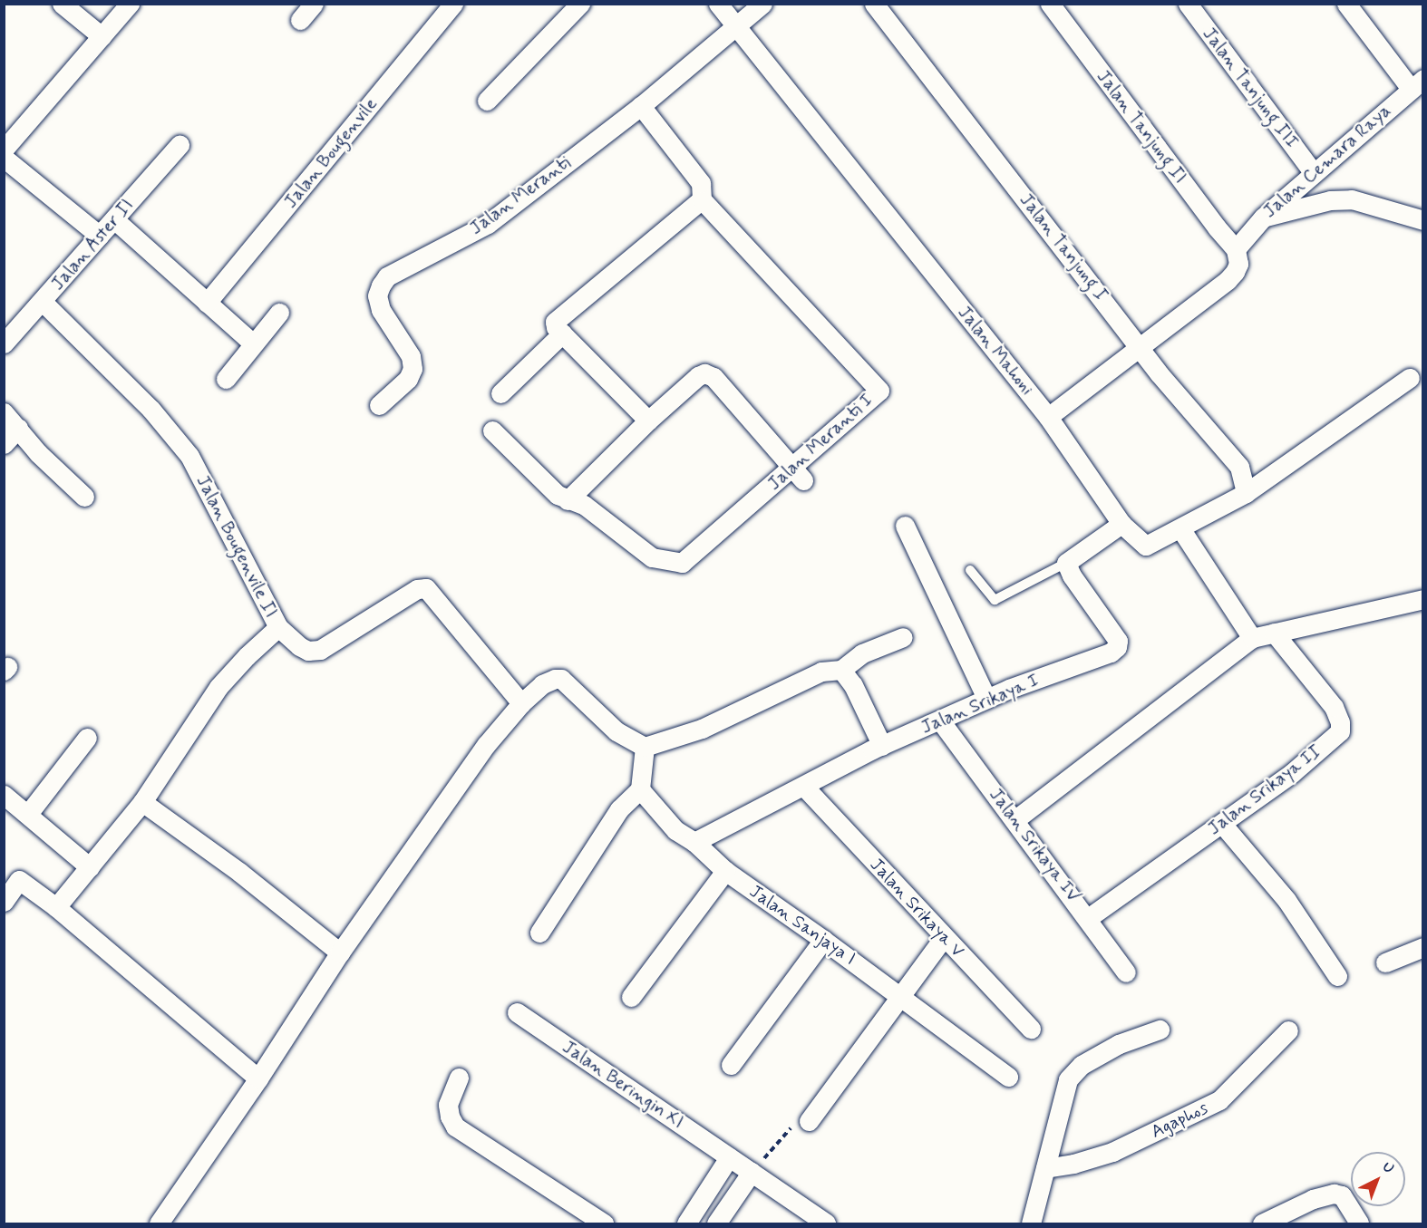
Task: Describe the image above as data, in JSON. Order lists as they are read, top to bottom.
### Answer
{
  "streets": {
    "street": [
      "Jalan Tanjung III",
      "Jalan Tanjung II",
      "Jalan Bougenvile",
      "Jalan Cemara Raya",
      "Jalan Meranti",
      "Jalan Aster II",
      "Jalan Tanjung I",
      "Jalan Mahoni",
      "Jalan Meranti I",
      "Jalan Bougenvile II",
      "Jalan Srikaya I",
      "Jalan Srikaya II",
      "Jalan Srikaya IV",
      "Jalan Srikaya V",
      "Jalan Sanjaya I",
      "Jalan Beringin XI",
      "Agaphos"
    ]
  },
  "crossings": [
    ["Jalan Tanjung III", "Jalan Cemara Raya"],
    ["Jalan Tanjung II", "Jalan Cemara Raya"],
    ["Jalan Meranti", "Jalan Mahoni"],
    ["Jalan Meranti", "Jalan Meranti I"],
    ["Jalan Aster II", "Jalan Bougenvile II"],
    ["Jalan Srikaya I", "Jalan Srikaya IV"],
    ["Jalan Srikaya I", "Jalan Srikaya V"],
    ["Jalan Srikaya I", "Jalan Sanjaya I"],
    ["Jalan Srikaya II", "Jalan Srikaya IV"]
  ],
  "north": "top right"
}
